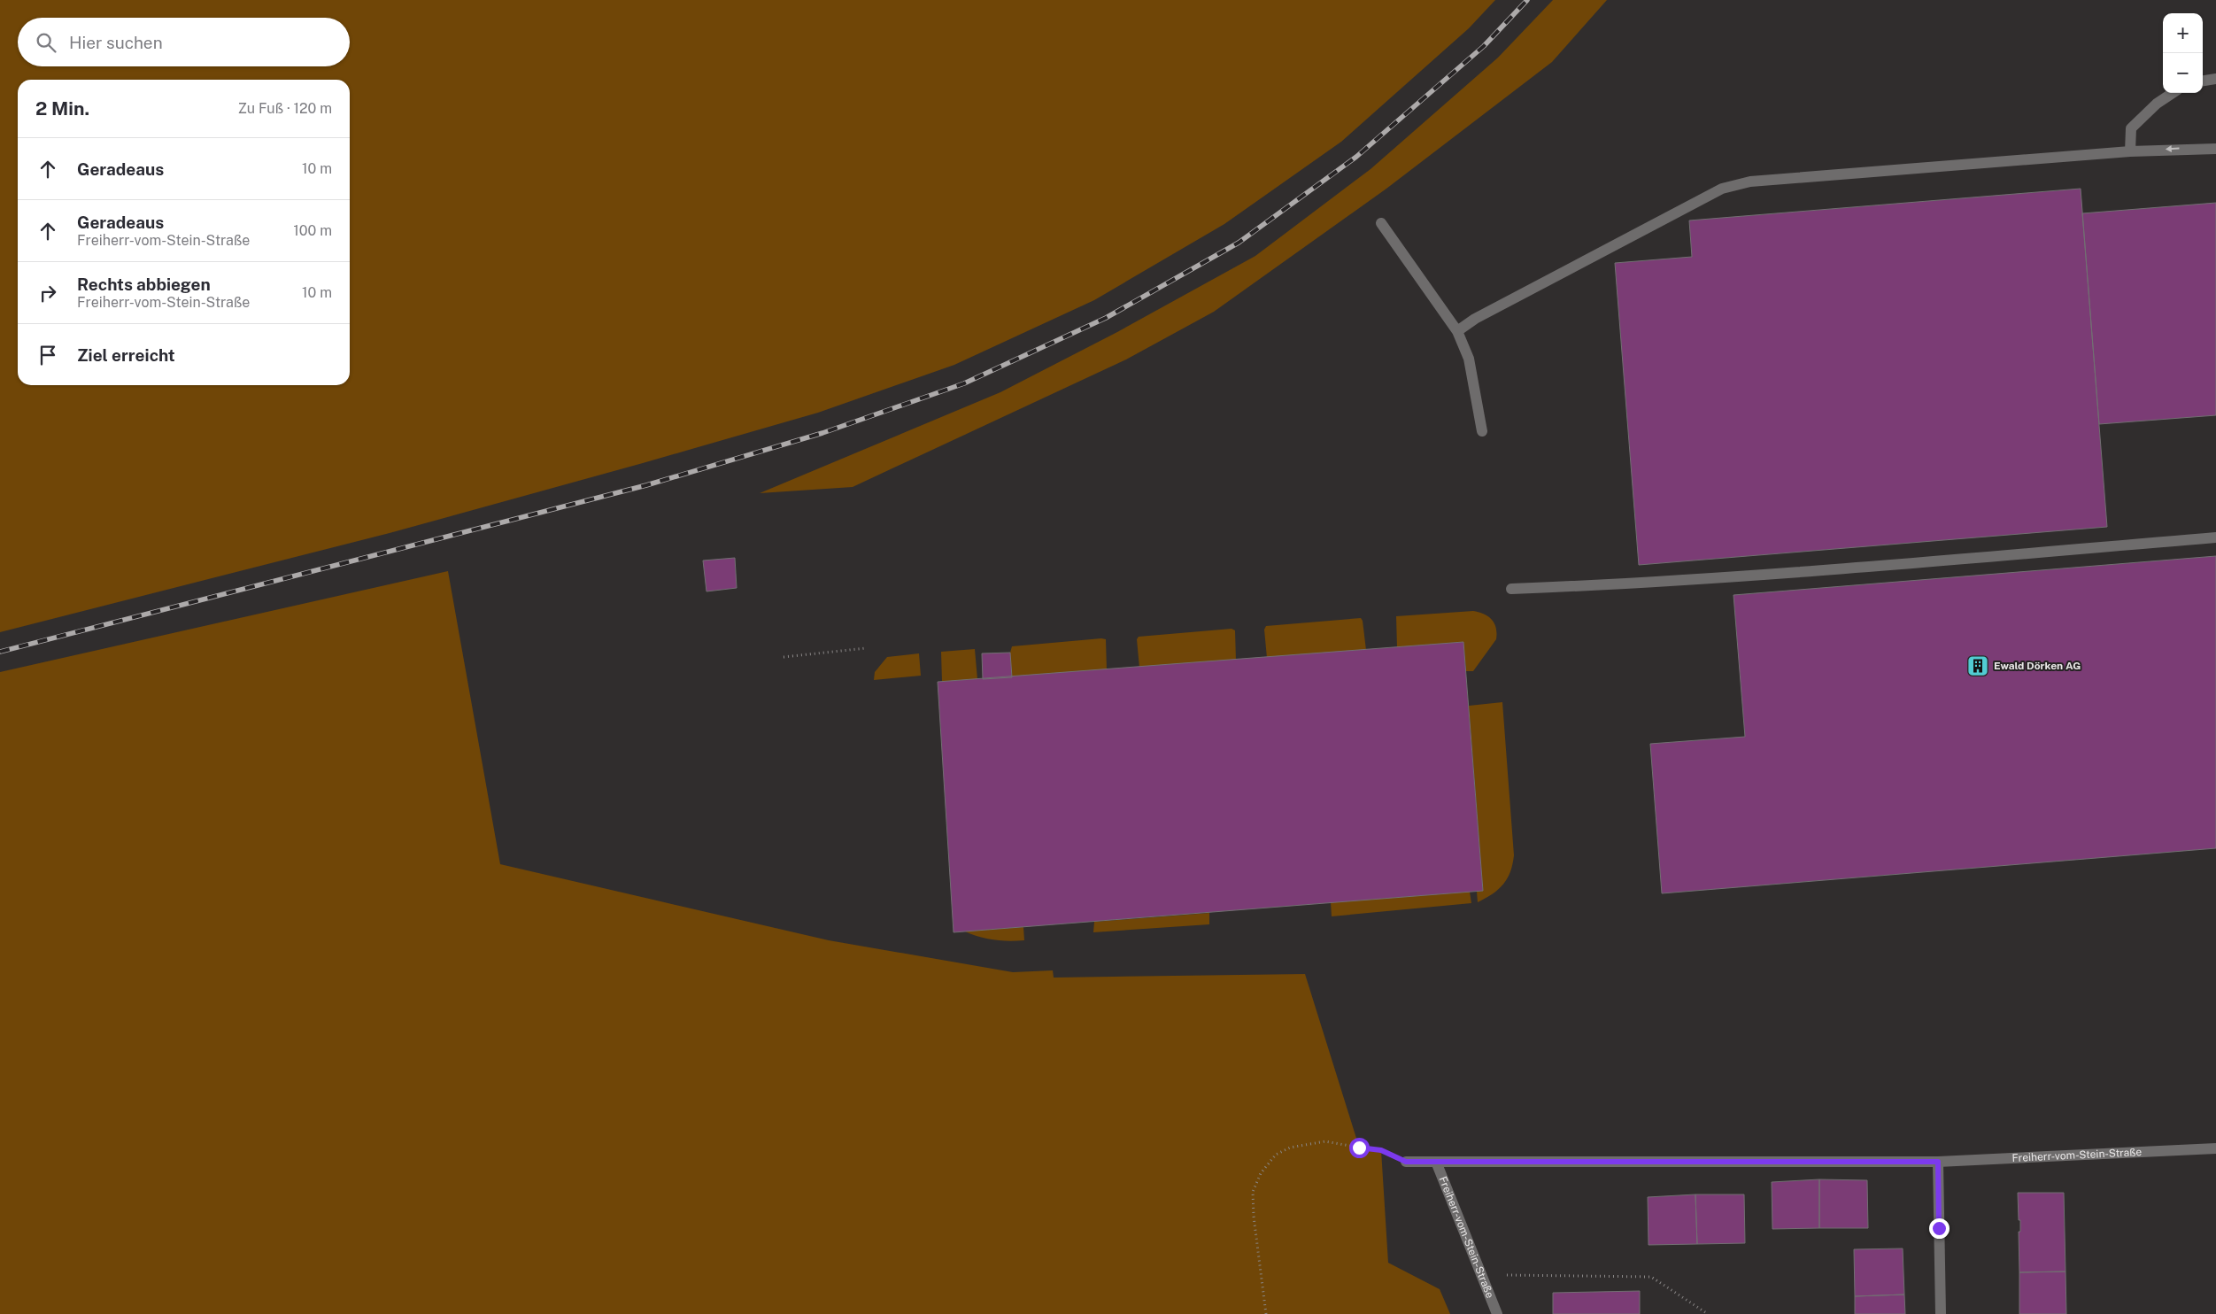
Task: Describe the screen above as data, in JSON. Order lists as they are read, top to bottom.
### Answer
{
  "streets": {
    "street": ["Freiherr-vom-Stein-Straße"]
  },
  "places": {
    "building": ["Ewald Dörken AG"]
  },
  "page": {
    "map_buttons": ["+", "−"],
    "search": "Hier suchen",
    "heading": ["2 Min.", "Zu Fuß · 120 m"],
    "list": [
      ["Geradeaus", "10 m"],
      ["Geradeaus", "Freiherr-vom-Stein-Straße", "100 m"],
      ["Rechts abbiegen", "Freiherr-vom-Stein-Straße", "10 m"],
      "Ziel erreicht"
    ]
  }
}
